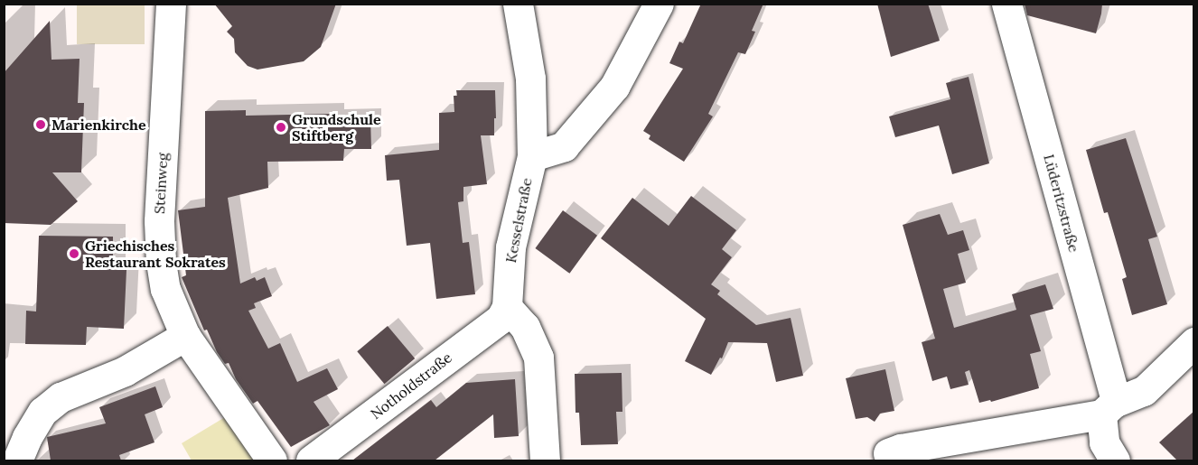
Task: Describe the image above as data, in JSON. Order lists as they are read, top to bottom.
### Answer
{
  "streets": {
    "street": [
      "Steinweg",
      "Lüderitzstraße",
      "Kesselstraße",
      "Notholdstraße"
    ]
  },
  "crossings": [
    ["Kesselstraße", "Notholdstraße"]
  ],
  "places": ["Marienkirche", "Grundschule Stiftberg", "Griechisches Restaurant Sokrates"]
}
